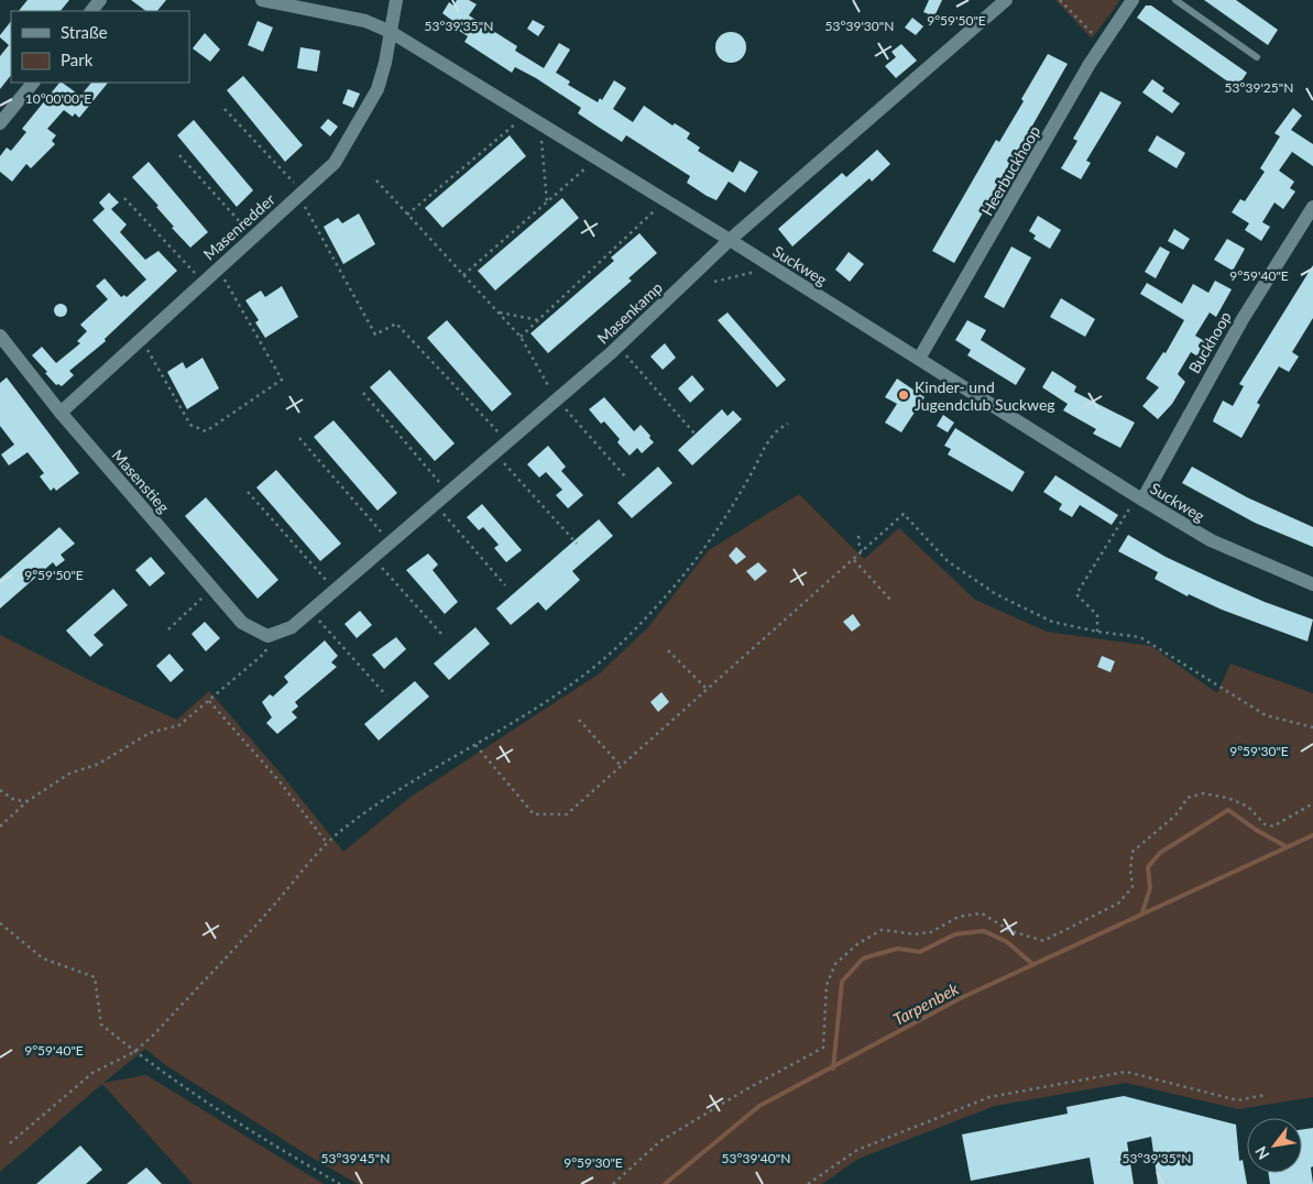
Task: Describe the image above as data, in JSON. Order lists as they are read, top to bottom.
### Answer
{
  "streets": {
    "street": [
      "Heerbuckhoop",
      "Masenredder",
      "Suckweg",
      "Masenkamp",
      "Buckhoop",
      "Masenstieg"
    ]
  },
  "crossings": [
    ["Heerbuckhoop", "Suckweg"],
    ["Masenredder", "Suckweg"],
    ["Masenredder", "Masenstieg"],
    ["Suckweg", "Masenkamp"],
    ["Suckweg", "Buckhoop"],
    ["Masenkamp", "Masenstieg"]
  ],
  "water": ["Tarpenbek"],
  "places": ["Kinder- und Jugendclub Suckweg"],
  "legend": ["Straße", "Park"],
  "north": "bottom left",
  "coordinates": [
    "9°59'50\"E",
    "53°39'35\"N",
    "53°39'30\"N",
    "53°39'25\"N",
    "10°00'00\"E",
    "9°59'40\"E",
    "9°59'30\"E",
    "53°39'45\"N",
    "53°39'40\"N"
  ]
}
